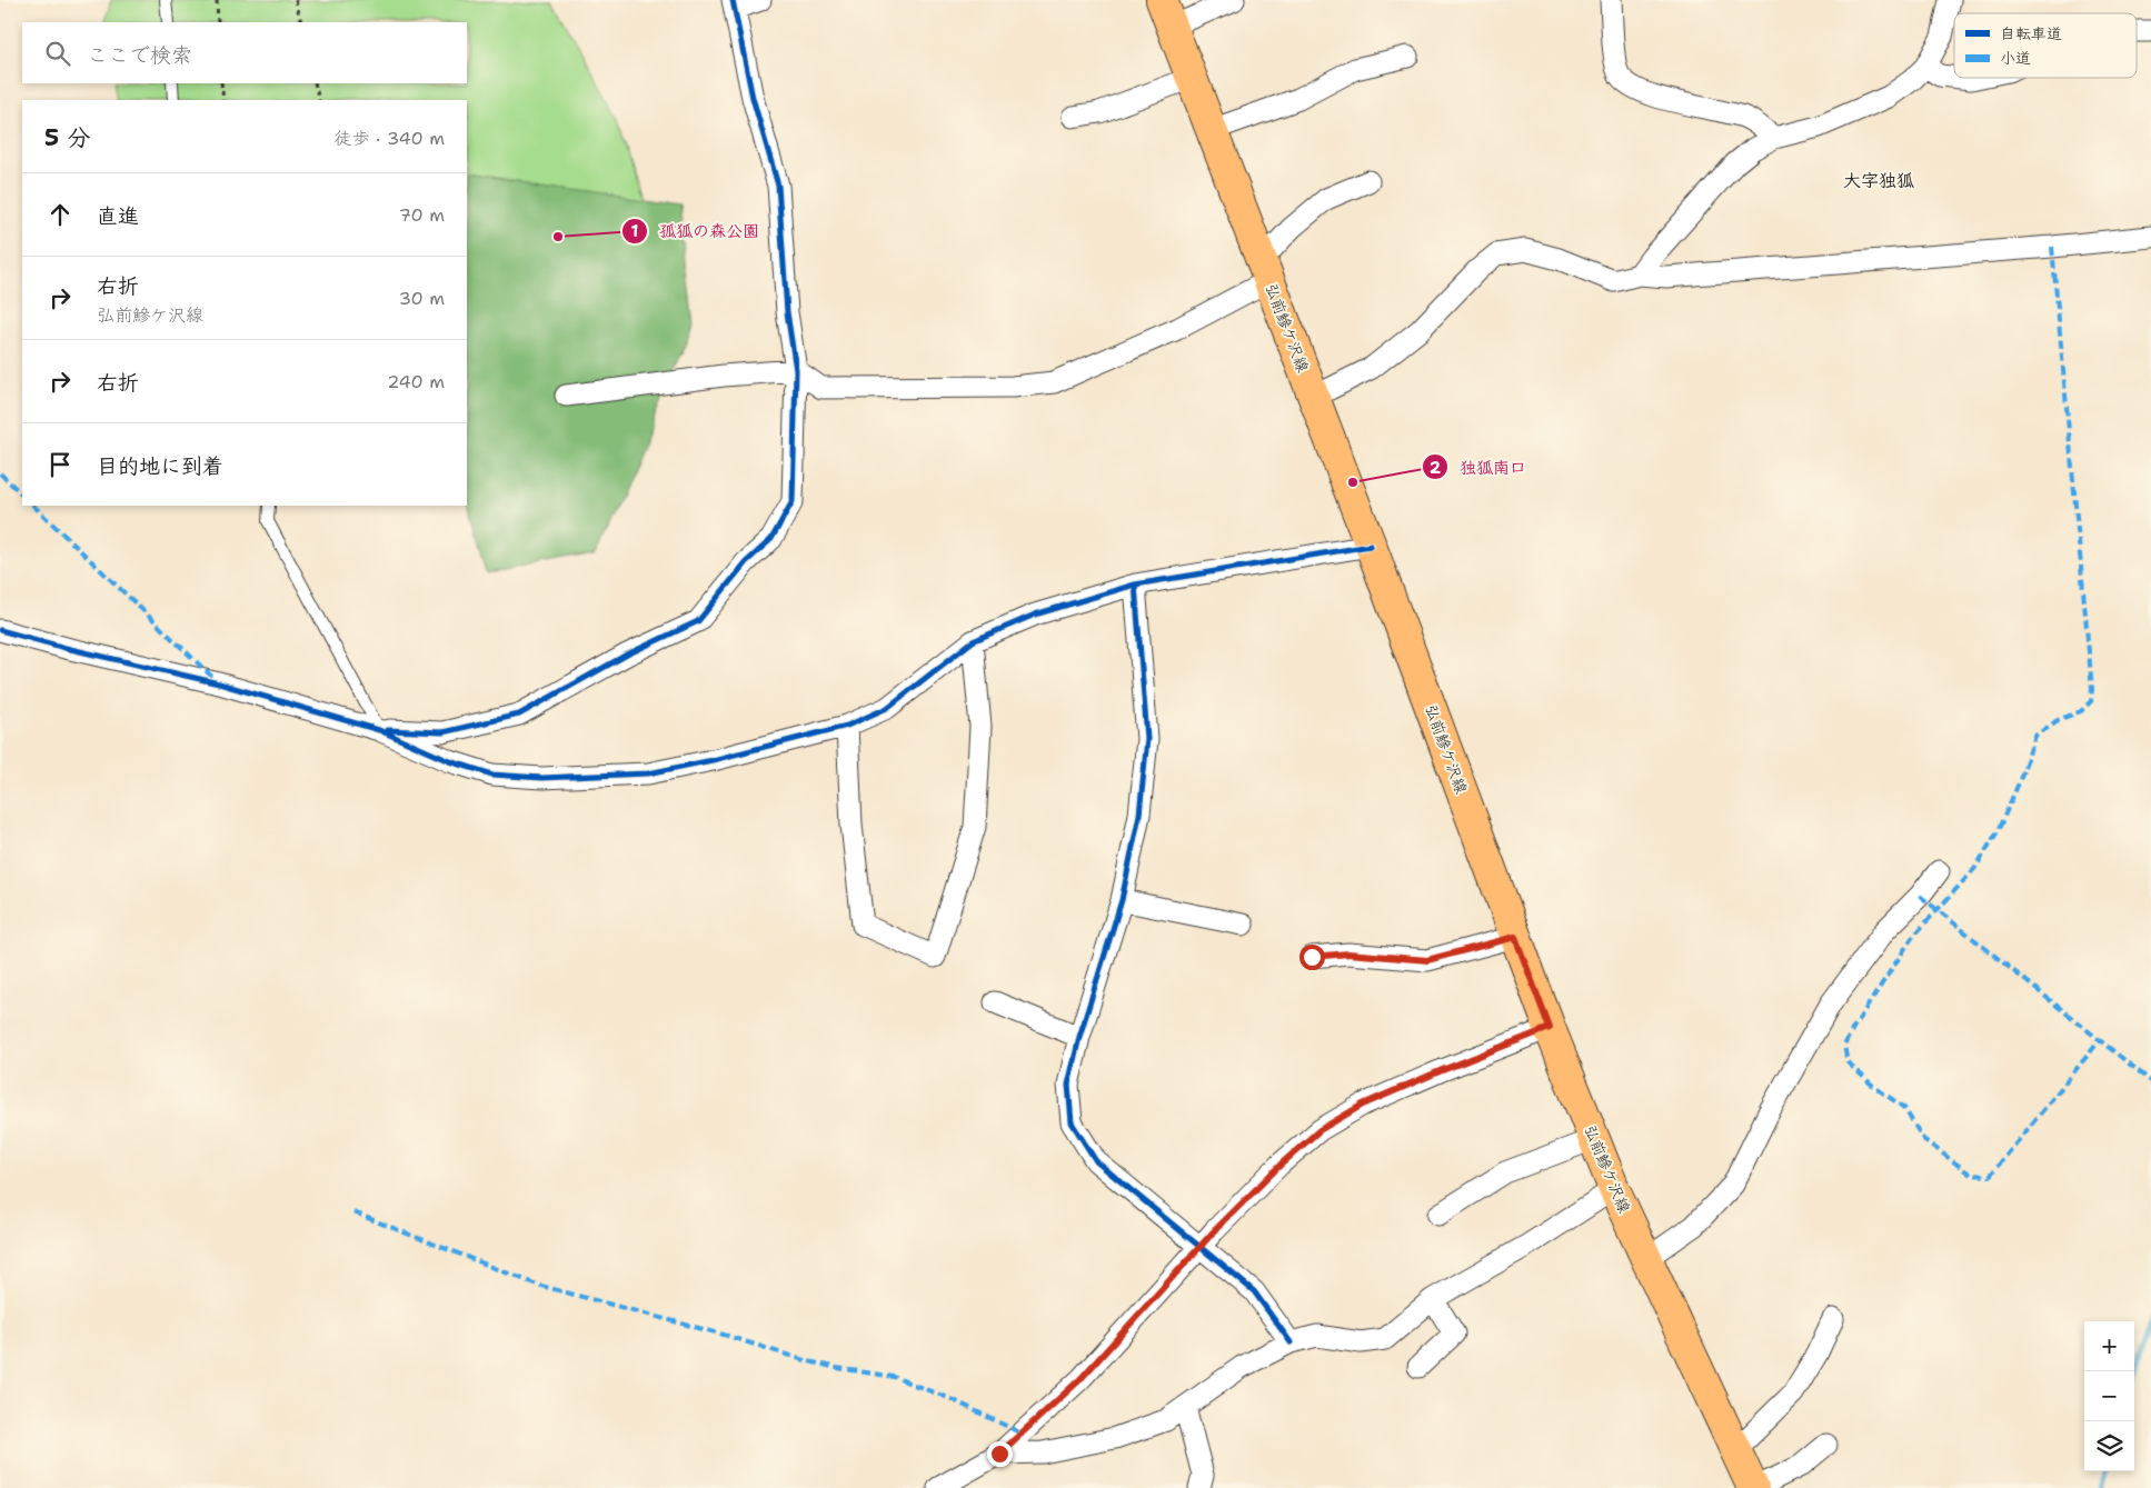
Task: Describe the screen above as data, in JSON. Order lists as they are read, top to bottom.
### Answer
{
  "streets": {
    "main road": ["弘前鰺ケ沢線"]
  },
  "districts": ["大字独狐"],
  "places": ["孤狐の森公園", "独狐南口"],
  "legend": ["自転車道", "小道"],
  "page": {
    "search": "ここで検索",
    "heading": ["5 分", "徒歩 · 340 m"],
    "list": [
      ["直進", "70 m"],
      ["右折", "弘前鰺ケ沢線", "30 m"],
      ["右折", "240 m"],
      "目的地に到着"
    ],
    "map_buttons": ["+", "−"]
  }
}
